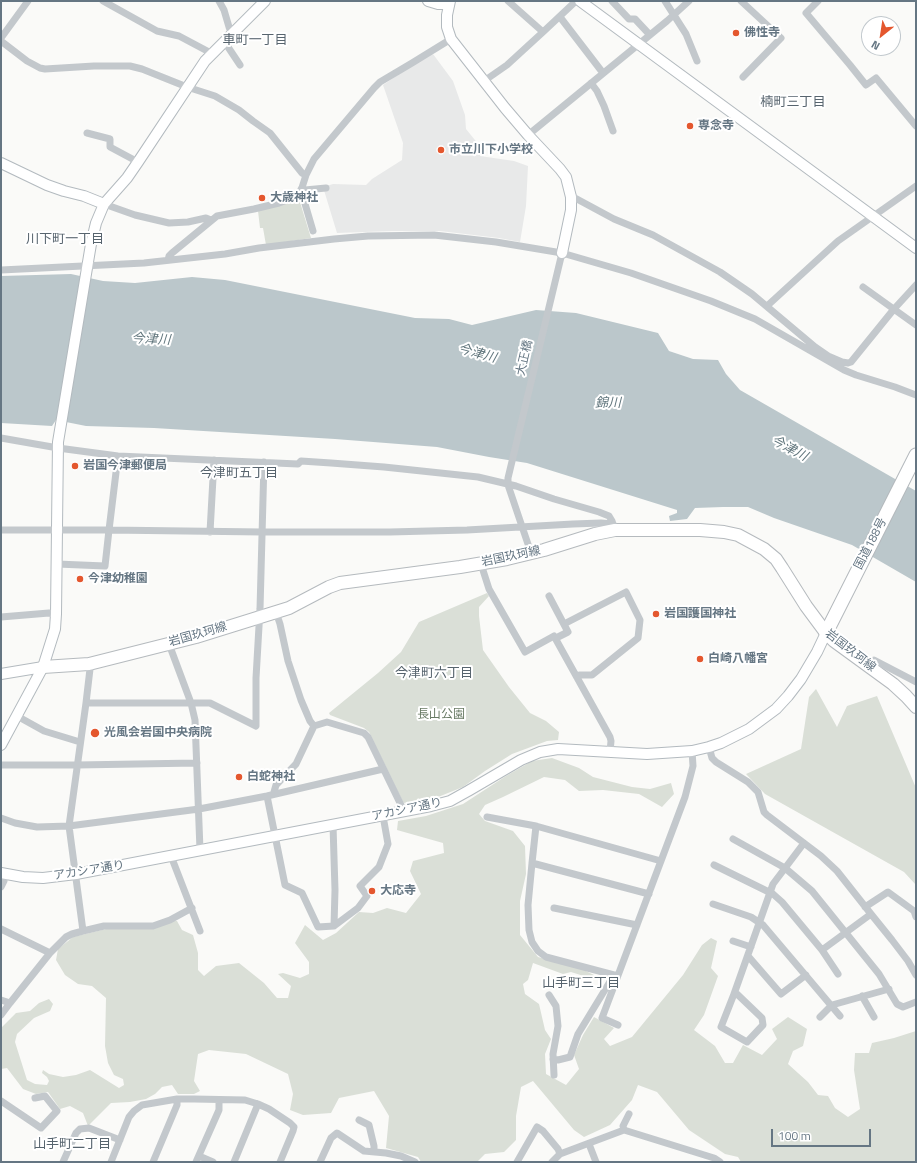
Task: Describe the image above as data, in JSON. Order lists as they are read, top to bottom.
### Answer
{
  "streets": {
    "highway": ["国道188号"],
    "main road": ["岩国玖珂線"],
    "street": ["大正橋", "アカシア通り"]
  },
  "crossings": [
    ["国道188号", "岩国玖珂線"],
    ["国道188号", "アカシア通り"],
    ["岩国玖珂線", "アカシア通り"]
  ],
  "districts": [
    "車町一丁目",
    "楠町三丁目",
    "川下町一丁目",
    "今津町五丁目",
    "今津町六丁目",
    "山手町三丁目",
    "山手町二丁目"
  ],
  "water": ["今津川", "錦川"],
  "parks": ["長山公園"],
  "places": [
    "佛性寺",
    "専念寺",
    "市立川下小学校",
    "大歳神社",
    "岩国今津郵便局",
    "今津幼稚園",
    "岩国護国神社",
    "白崎八幡宮",
    "光風会岩国中央病院",
    "白蛇神社",
    "大応寺"
  ],
  "scale_bar": "100 m",
  "north": "bottom left"
}
